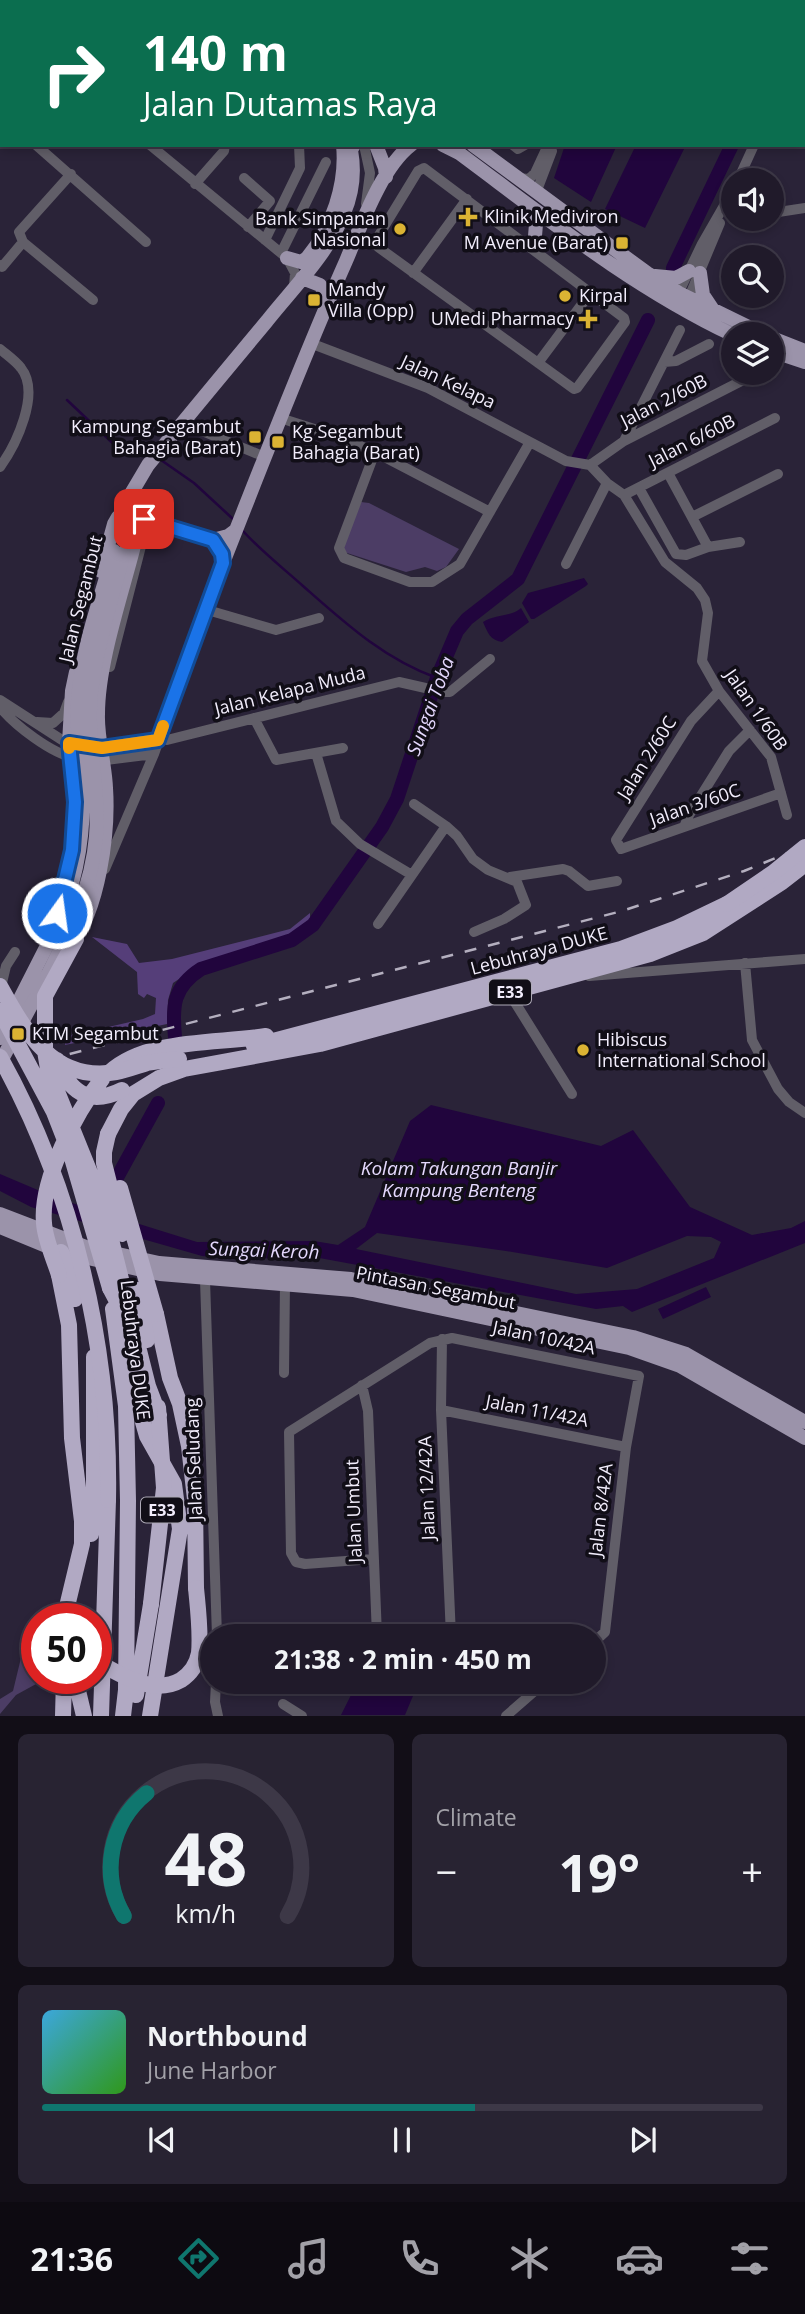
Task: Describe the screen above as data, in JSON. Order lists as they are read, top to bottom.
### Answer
{
  "streets": {
    "highway": ["Lebuhraya DUKE", "E33"],
    "main road": ["Jalan Segambut", "Pintasan Segambut"],
    "street": [
      "Jalan Kelapa",
      "Jalan 2/60B",
      "Jalan 6/60B",
      "Jalan Kelapa Muda",
      "Jalan 1/60B",
      "Jalan 2/60C",
      "Jalan 3/60C",
      "Jalan 10/42A",
      "Jalan 11/42A",
      "Jalan Seludang",
      "Jalan 12/42A",
      "Jalan 8/42A",
      "Jalan Umbut"
    ]
  },
  "crossings": [
    ["Jalan Kelapa", "Jalan 2/60B"],
    ["Jalan Kelapa", "Jalan 1/60B"],
    ["Jalan 2/60B", "Jalan 1/60B"],
    ["Jalan 6/60B", "Jalan 1/60B"],
    ["Jalan 1/60B", "Jalan 2/60C"],
    ["Jalan 1/60B", "Jalan 3/60C"],
    ["Jalan 2/60C", "Jalan 3/60C"],
    ["Lebuhraya DUKE", "E33"],
    ["Pintasan Segambut", "Jalan Seludang"],
    ["Jalan 10/42A", "Jalan 12/42A"],
    ["Jalan 10/42A", "Jalan 8/42A"],
    ["Jalan 11/42A", "Jalan 12/42A"],
    ["Jalan 11/42A", "Jalan 8/42A"]
  ],
  "water": ["Sungai Toba", "Kolam Takungan Banjir Kampung Benteng", "Sungai Keroh"],
  "places": {
    "health": ["Klinik Mediviron", "UMedi Pharmacy"],
    "other": ["Bank Simpanan Nasional", "Kirpal", "Hibiscus International School"],
    "transit": [
      "M Avenue (Barat)",
      "Mandy Villa (Opp)",
      "Kampung Segambut Bahagia (Barat)",
      "Kg Segambut Bahagia (Barat)",
      "KTM Segambut"
    ]
  },
  "page": {
    "turn": ["140 m", "Jalan Dutamas Raya"],
    "limit": "50",
    "trip": "21:38 · 2 min · 450 m",
    "tile": "Climate",
    "heat": ["−", "19°", "+"],
    "song": ["Northbound", "June Harbor"],
    "tabs": "21:36",
    "gauge": ["48", "km/h"]
  }
}
